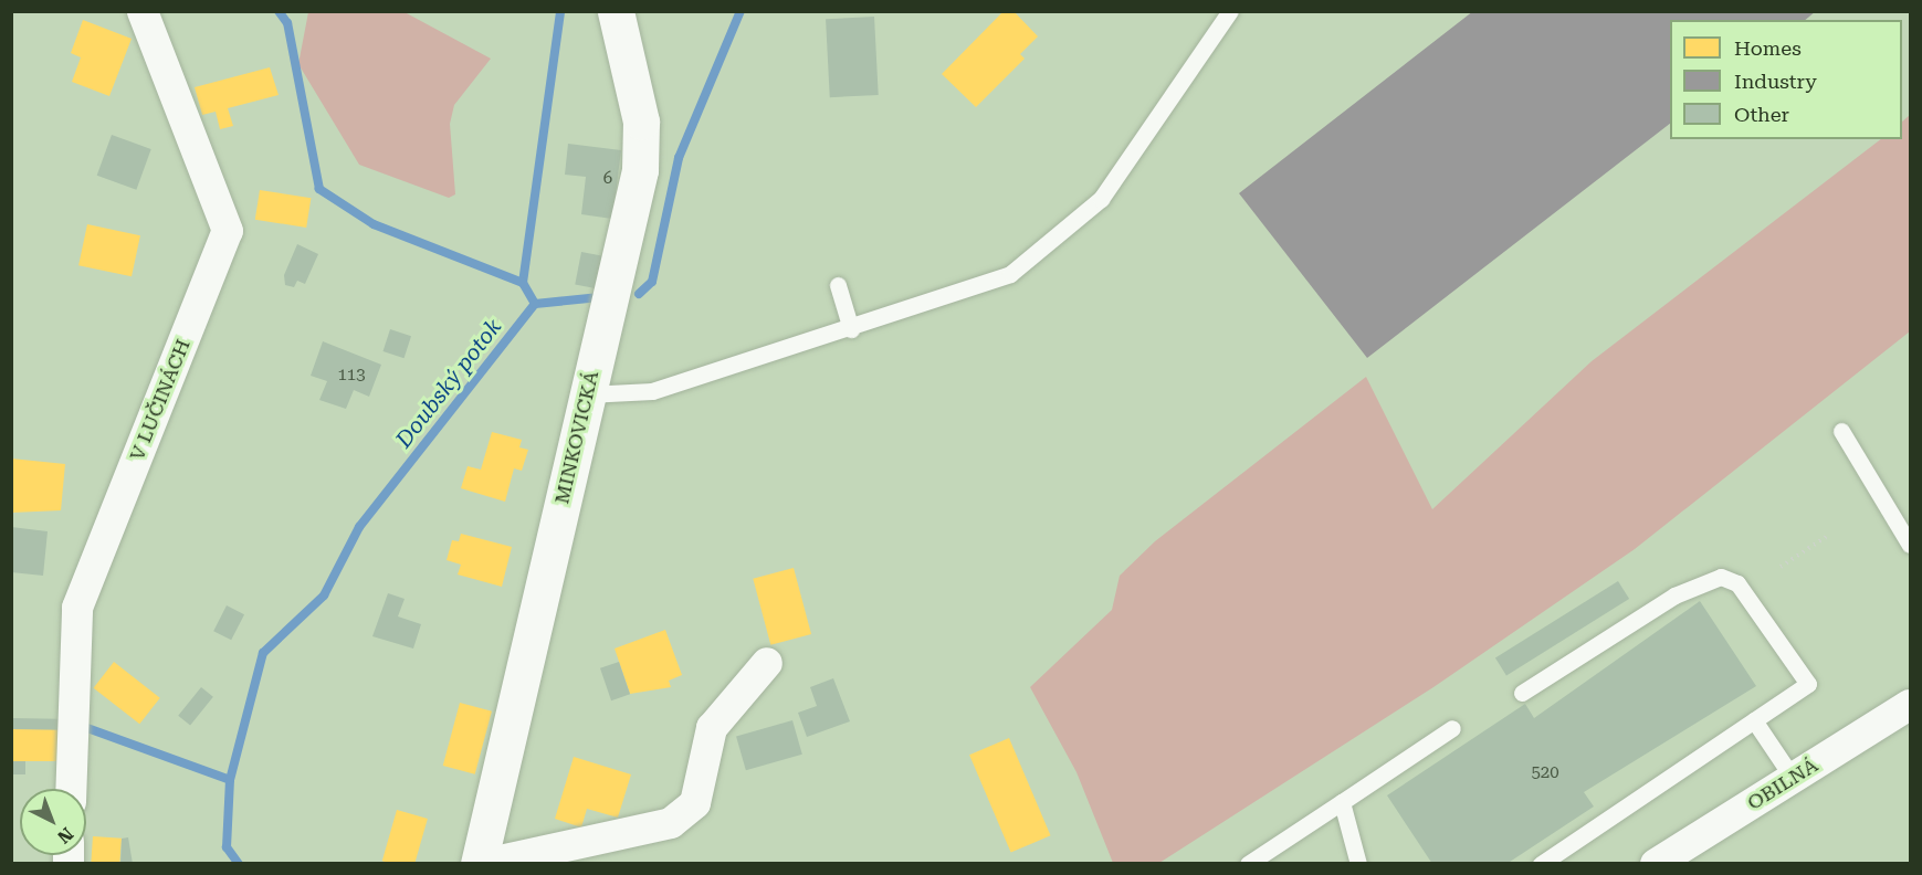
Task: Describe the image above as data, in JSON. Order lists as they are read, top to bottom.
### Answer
{
  "streets": {
    "street": ["V LUČINÁCH", "MINKOVICKÁ", "OBILNÁ"]
  },
  "water": ["Doubský potok"],
  "house_numbers": ["6", "113", "520"],
  "legend": ["Homes", "Industry", "Other"],
  "north": "bottom right"
}
